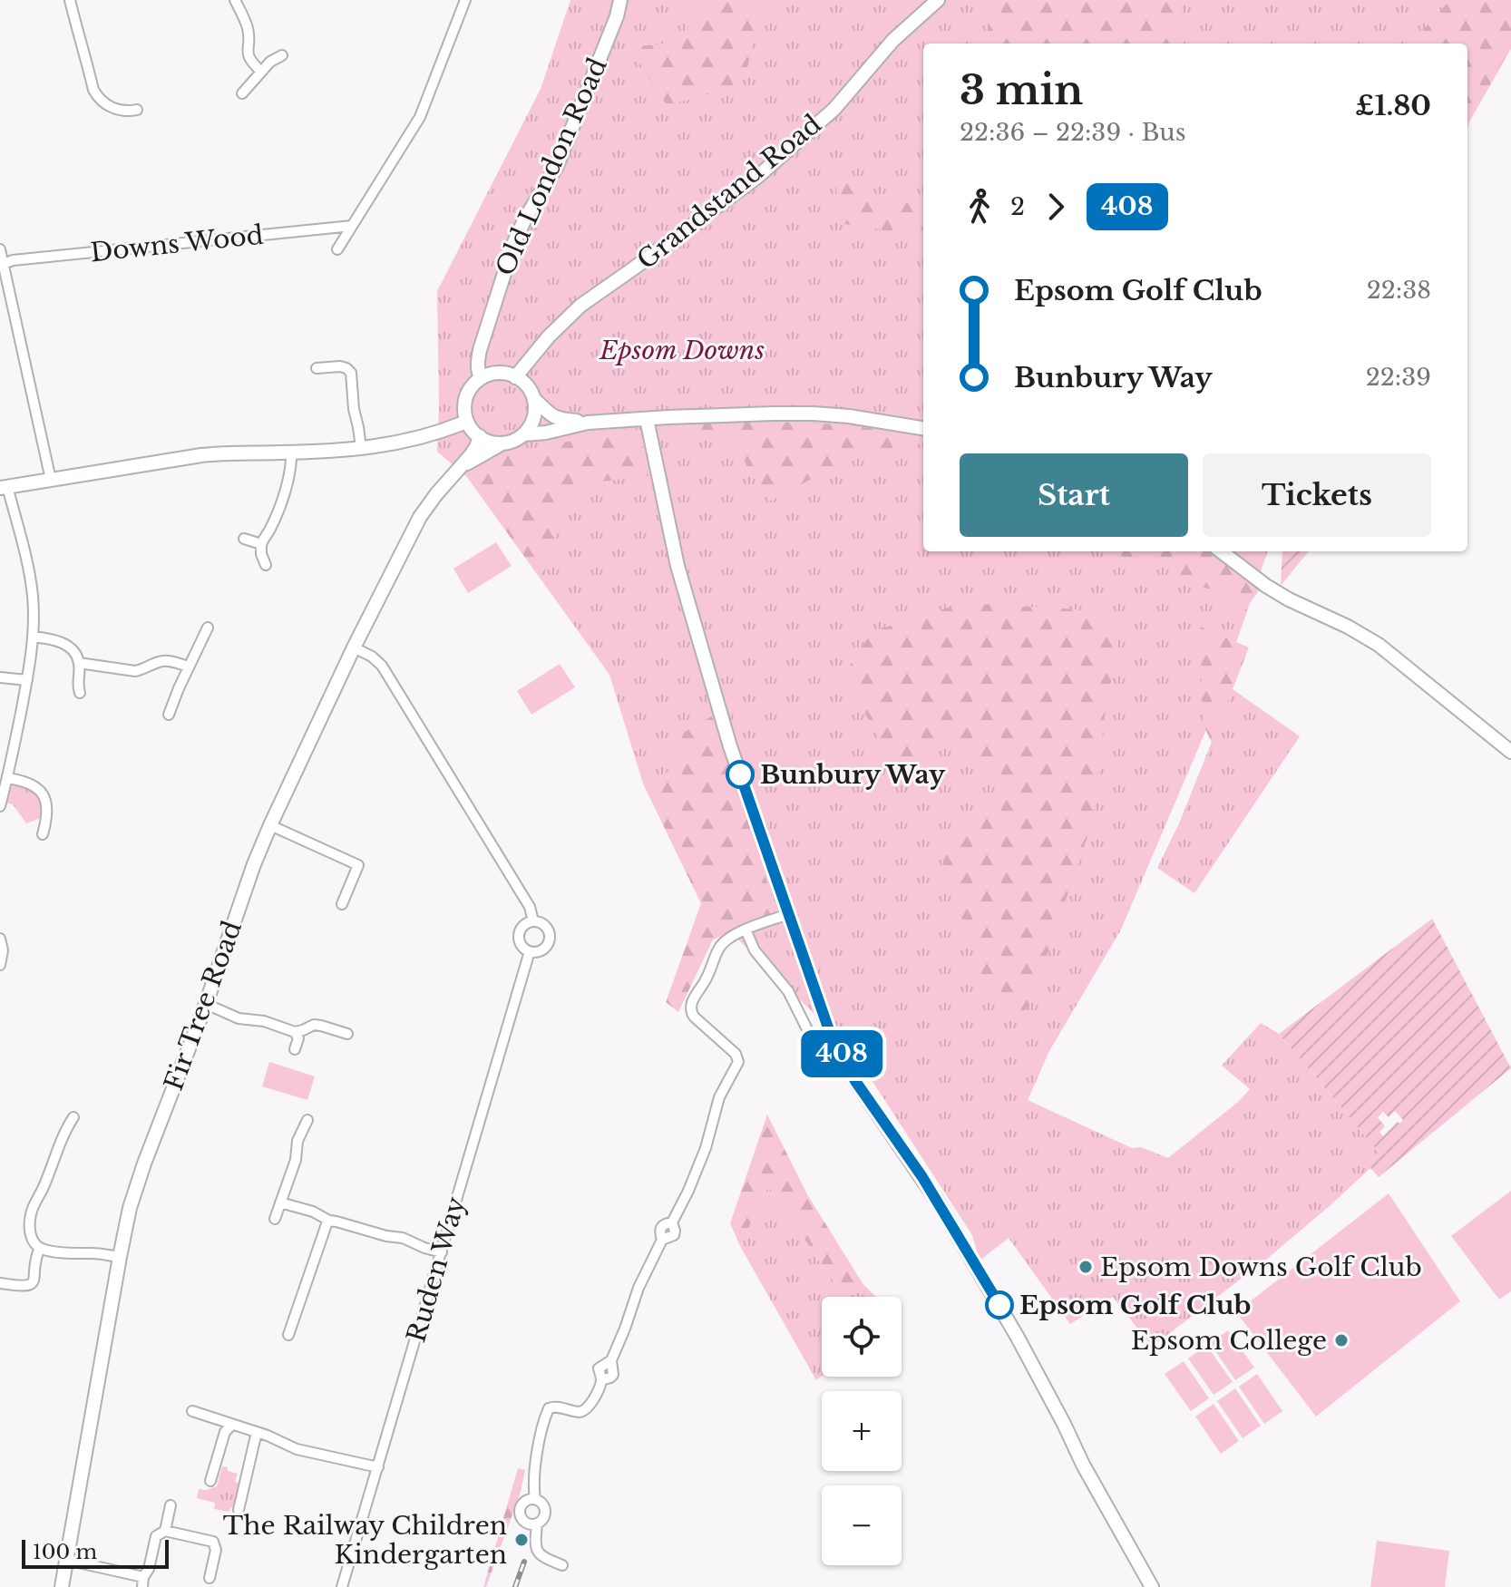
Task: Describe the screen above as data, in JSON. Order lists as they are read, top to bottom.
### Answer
{
  "streets": {
    "main road": ["Old London Road", "Grandstand Road", "Fir Tree Road"],
    "street": ["Downs Wood", "Ruden Way"]
  },
  "crossings": [
    ["Old London Road", "Grandstand Road"],
    ["Old London Road", "Fir Tree Road"],
    ["Grandstand Road", "Fir Tree Road"],
    ["Fir Tree Road", "Ruden Way"]
  ],
  "parks": ["Epsom Downs"],
  "places": [
    "Bunbury Way",
    "Epsom Downs Golf Club",
    "Epsom Golf Club",
    "Epsom College",
    "The Railway Children Kindergarten"
  ],
  "lines": ["bus line 408"],
  "scale_bar": "100 m",
  "page": {
    "on_map": "408",
    "heading": ["3 min", "22:36 – 22:39 · Bus", "£1.80"],
    "legs": ["2", "408"],
    "list": [
      {
        "name": "Epsom Golf Club",
        "value": "22:38"
      },
      {
        "name": "Bunbury Way",
        "value": "22:39"
      }
    ],
    "buttons": ["Start", "Tickets"],
    "map_buttons": ["+", "−"],
    "scale": "100 m"
  }
}
